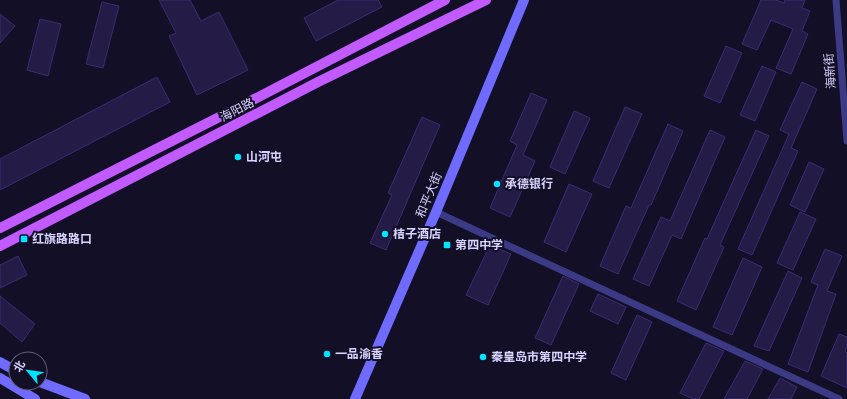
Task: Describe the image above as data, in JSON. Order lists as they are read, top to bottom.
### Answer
{
  "streets": {
    "main road": ["海阳路", "和平大街"],
    "street": ["海新街"]
  },
  "places": {
    "other": [
      "山河屯",
      "承德银行",
      "桔子酒店",
      "一品渝香",
      "秦皇岛市第四中学"
    ],
    "transit": ["红旗路路口", "第四中学"]
  },
  "north": "top left"
}
